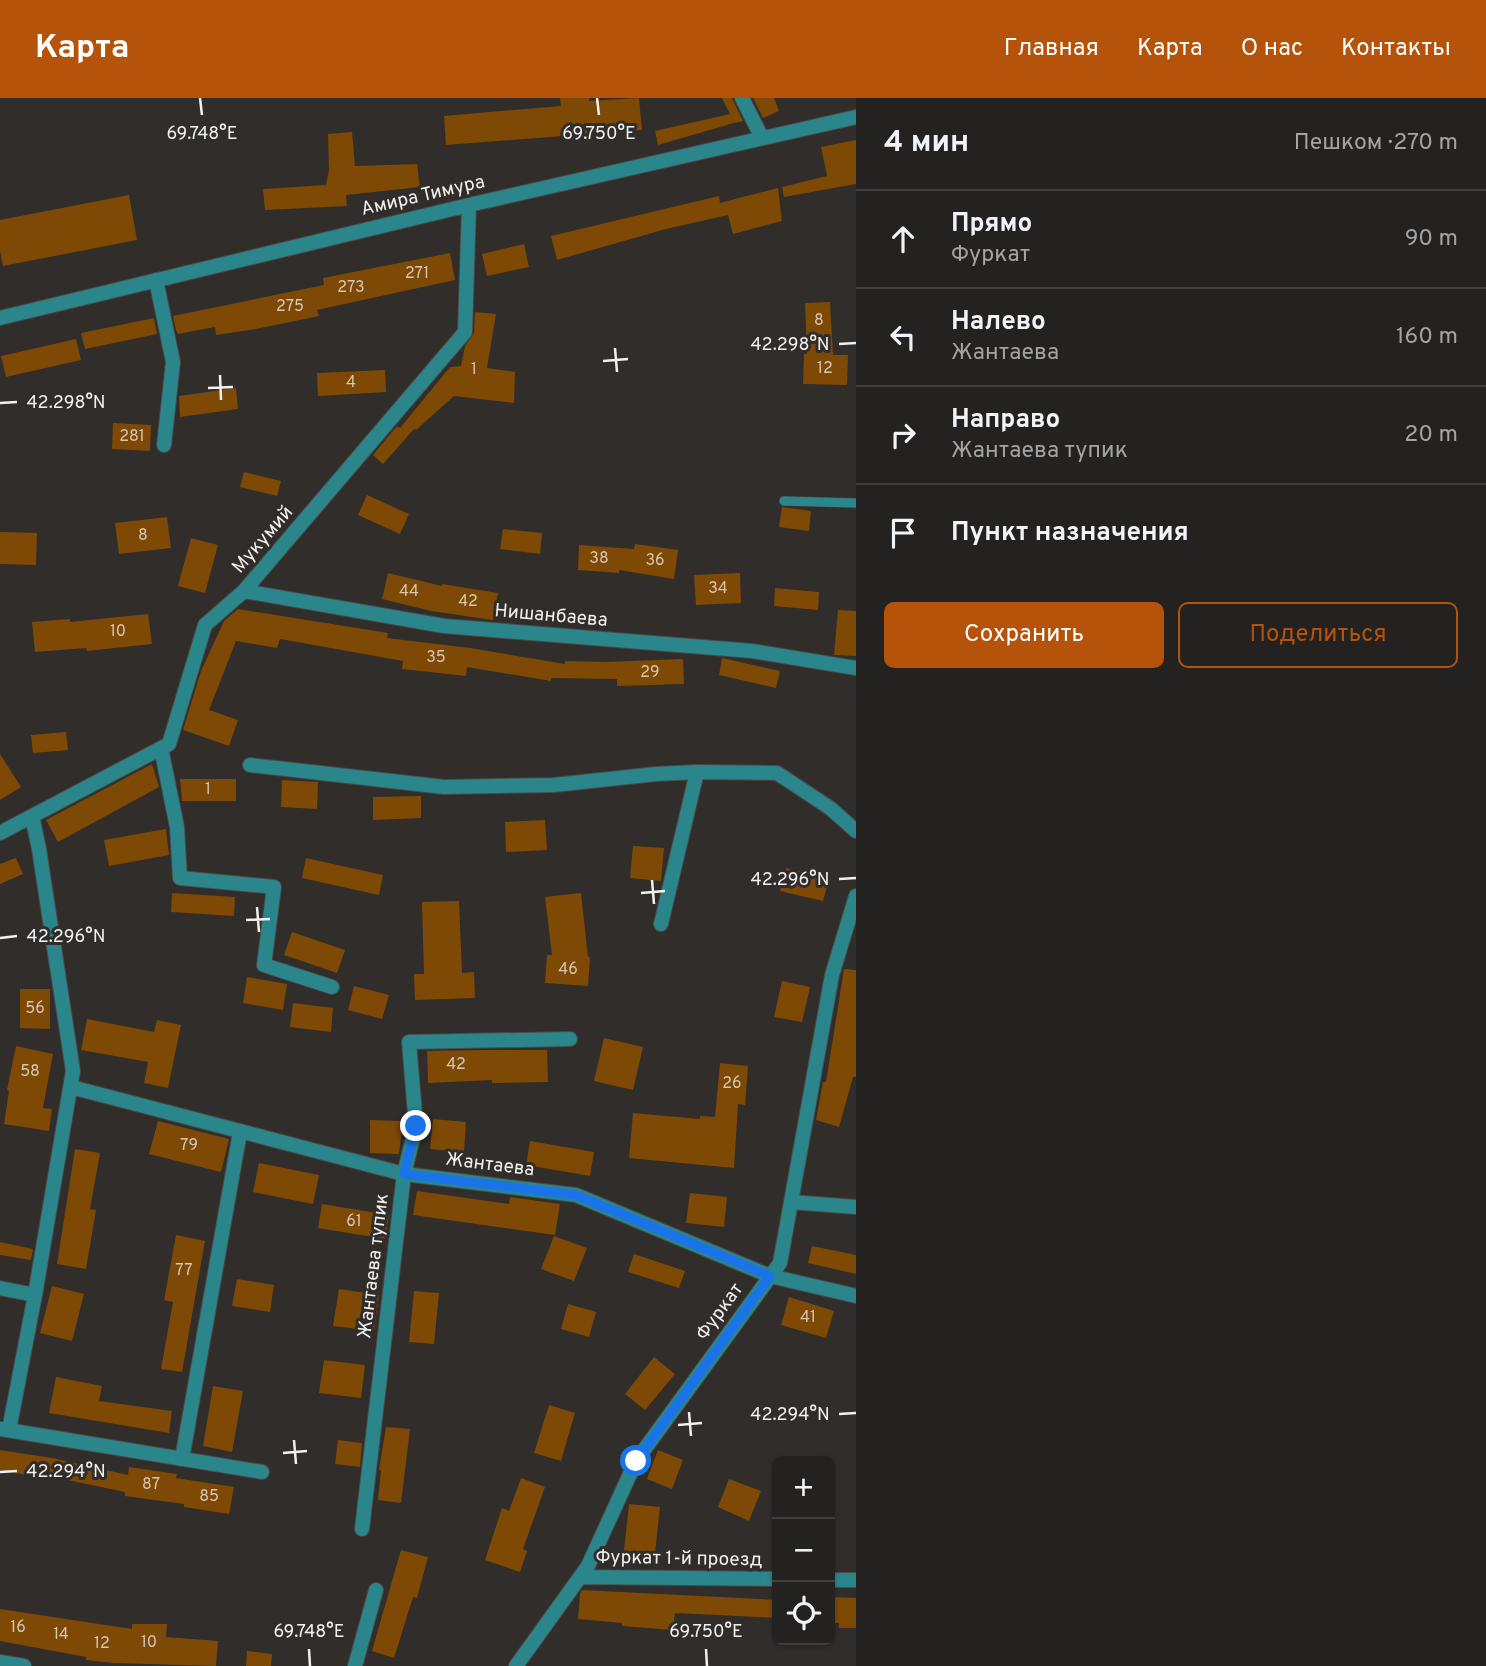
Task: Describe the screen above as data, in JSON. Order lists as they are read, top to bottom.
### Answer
{
  "streets": {
    "street": [
      "Амира Тимура",
      "Мукумий",
      "Нишанбаева",
      "Жантаева",
      "Жантаева тупик",
      "Фуркат",
      "Фуркат 1-й проезд"
    ]
  },
  "crossings": [
    ["Амира Тимура", "Мукумий"],
    ["Мукумий", "Нишанбаева"],
    ["Жантаева", "Жантаева тупик"],
    ["Жантаева", "Фуркат"],
    ["Фуркат", "Фуркат 1-й проезд"]
  ],
  "house_numbers": [
    "271",
    "273",
    "275",
    "8",
    "12",
    "1",
    "4",
    "281",
    "8",
    "38",
    "36",
    "34",
    "44",
    "42",
    "10",
    "35",
    "29",
    "1",
    "46",
    "56",
    "42",
    "58",
    "26",
    "79",
    "61",
    "77",
    "41",
    "87",
    "85",
    "16",
    "14",
    "10",
    "12"
  ],
  "page": {
    "header": "Карта",
    "nav": [
      "Главная",
      "Карта",
      "О нас",
      "Контакты"
    ],
    "heading": ["4 мин", "Пешком · 270 m"],
    "list": [
      ["Прямо", "Фуркат", "90 m"],
      ["Налево", "Жантаева", "160 m"],
      ["Направо", "Жантаева тупик", "20 m"],
      "Пункт назначения"
    ],
    "buttons": ["Сохранить", "Поделиться"],
    "map_buttons": ["+", "−"]
  },
  "coordinates": [
    "69.748°E",
    "69.750°E",
    "42.298°N",
    "42.296°N",
    "42.294°N"
  ]
}
